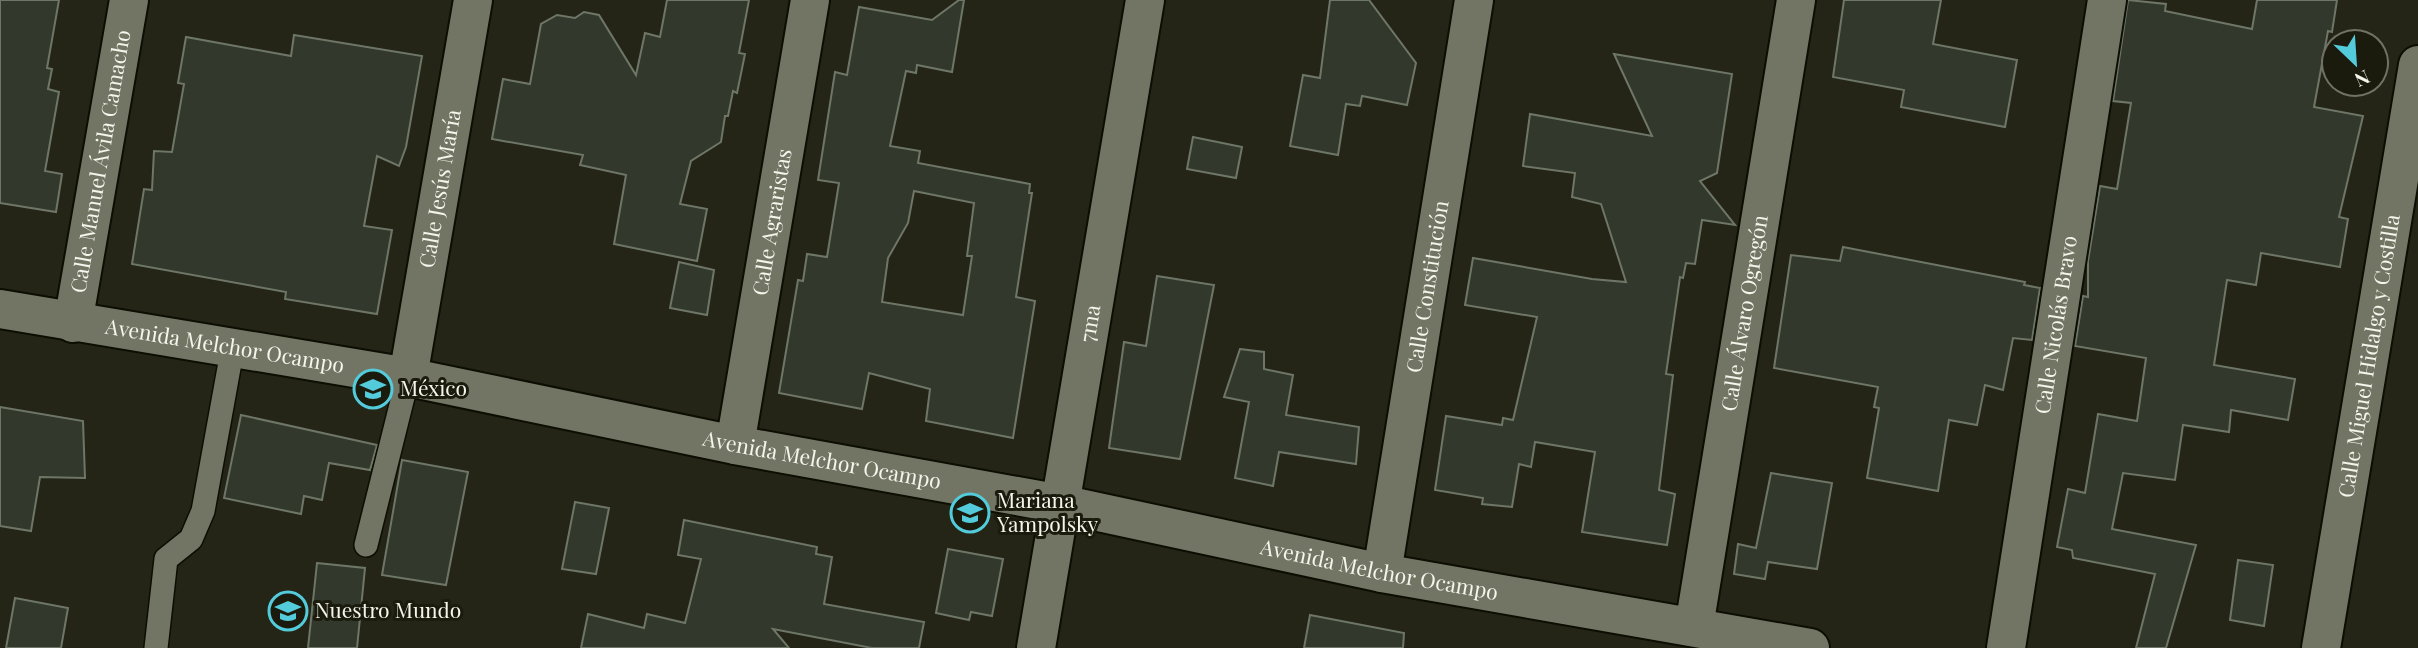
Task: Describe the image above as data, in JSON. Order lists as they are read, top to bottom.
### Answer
{
  "streets": {
    "street": [
      "Calle Manuel Ávila Camacho",
      "Calle Jesús María",
      "Calle Agraristas",
      "Calle Constitución",
      "Calle Álvaro Ogregón",
      "7ma",
      "Calle Nicolás Bravo",
      "Avenida Melchor Ocampo",
      "Calle Miguel Hidalgo y Costilla"
    ]
  },
  "crossings": [
    ["Calle Manuel Ávila Camacho", "Avenida Melchor Ocampo"],
    ["Calle Jesús María", "Avenida Melchor Ocampo"],
    ["Calle Agraristas", "Avenida Melchor Ocampo"],
    ["Calle Constitución", "Avenida Melchor Ocampo"],
    ["Calle Álvaro Ogregón", "Avenida Melchor Ocampo"],
    ["7ma", "Avenida Melchor Ocampo"]
  ],
  "places": {
    "school or university": ["México", "Mariana Yampolsky", "Nuestro Mundo"]
  },
  "north": "bottom right"
}
